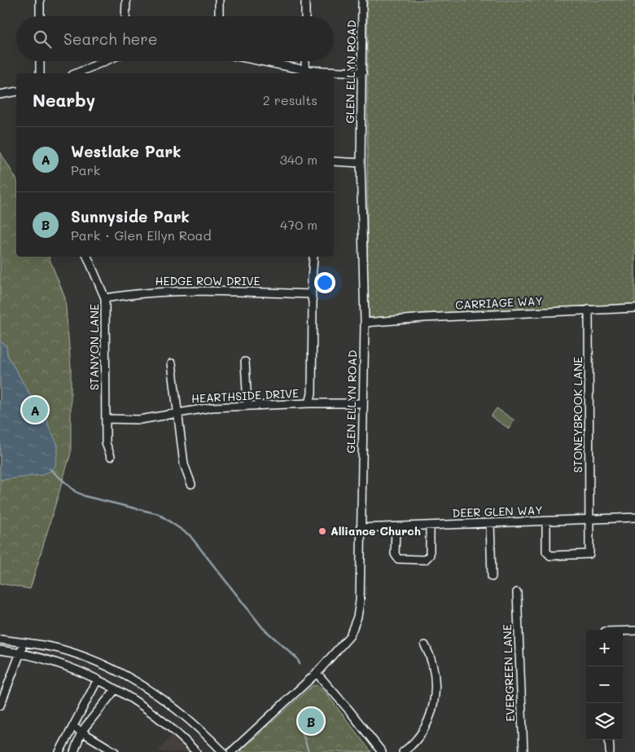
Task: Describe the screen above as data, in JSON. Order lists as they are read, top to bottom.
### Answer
{
  "streets": {
    "street": [
      "GLEN ELLYN ROAD",
      "HEDGE ROW DRIVE",
      "CARRIAGE WAY",
      "STANYON LANE",
      "HEARTHSIDE DRIVE",
      "STONEYBROOK LANE",
      "DEER GLEN WAY",
      "EVERGREEN LANE"
    ]
  },
  "crossings": [
    ["GLEN ELLYN ROAD", "CARRIAGE WAY"],
    ["GLEN ELLYN ROAD", "HEARTHSIDE DRIVE"],
    ["GLEN ELLYN ROAD", "DEER GLEN WAY"],
    ["HEDGE ROW DRIVE", "STANYON LANE"],
    ["CARRIAGE WAY", "STONEYBROOK LANE"],
    ["STANYON LANE", "HEARTHSIDE DRIVE"],
    ["STONEYBROOK LANE", "DEER GLEN WAY"]
  ],
  "places": ["Alliance Church"],
  "page": {
    "search": "Search here",
    "heading": ["Nearby", "2 results"],
    "list": [
      {
        "mark": "A",
        "name": "Westlake Park",
        "note": "Park",
        "value": "340 m"
      },
      {
        "mark": "B",
        "name": "Sunnyside Park",
        "note": "Park · Glen Ellyn Road",
        "value": "470 m"
      }
    ],
    "pins": ["A", "B"],
    "map_buttons": ["+", "−"]
  }
}
